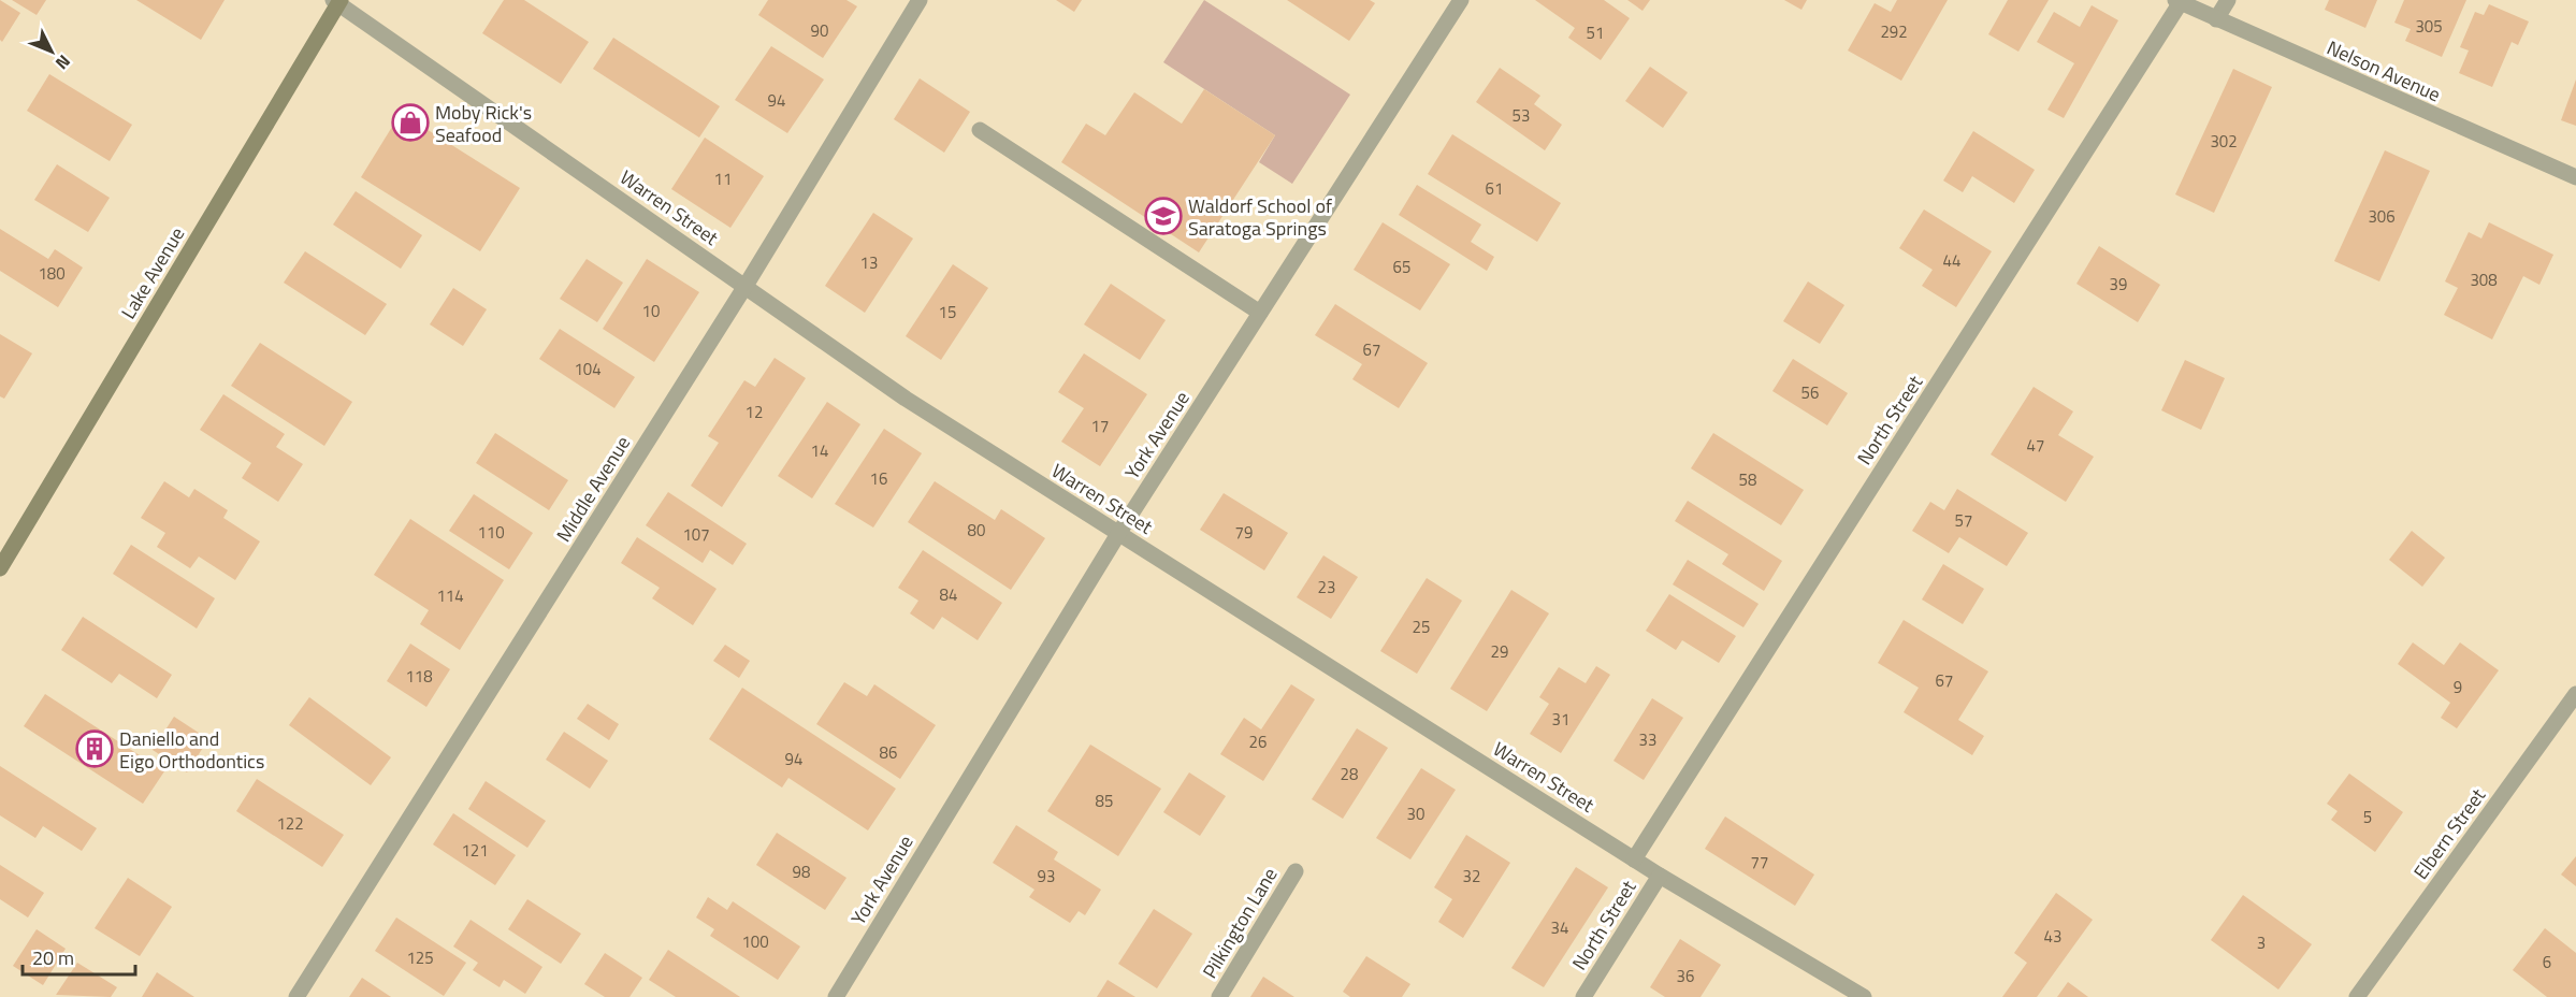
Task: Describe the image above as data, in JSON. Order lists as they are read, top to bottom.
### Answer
{
  "streets": {
    "main road": ["Lake Avenue"],
    "street": [
      "Nelson Avenue",
      "Warren Street",
      "North Street",
      "York Avenue",
      "Middle Avenue",
      "Elbern Street",
      "Pilkington Lane"
    ]
  },
  "crossings": [
    ["Nelson Avenue", "North Street"],
    ["Warren Street", "Lake Avenue"],
    ["Warren Street", "North Street"],
    ["Warren Street", "York Avenue"],
    ["Warren Street", "Middle Avenue"]
  ],
  "places": {
    "shop": ["Moby Rick's Seafood"],
    "school or university": ["Waldorf School of Saratoga Springs"],
    "building": ["Daniello and Eigo Orthodontics"]
  },
  "house_numbers": [
    "305",
    "90",
    "292",
    "51",
    "94",
    "53",
    "302",
    "11",
    "61",
    "306",
    "44",
    "13",
    "65",
    "180",
    "308",
    "39",
    "10",
    "15",
    "67",
    "104",
    "56",
    "12",
    "17",
    "47",
    "14",
    "16",
    "58",
    "57",
    "80",
    "110",
    "79",
    "107",
    "23",
    "84",
    "114",
    "25",
    "29",
    "118",
    "67",
    "9",
    "31",
    "33",
    "26",
    "86",
    "94",
    "28",
    "85",
    "30",
    "5",
    "122",
    "121",
    "77",
    "98",
    "93",
    "32",
    "34",
    "43",
    "100",
    "3",
    "125",
    "6",
    "36"
  ],
  "scale_bar": "20 m",
  "north": "bottom right"
}
